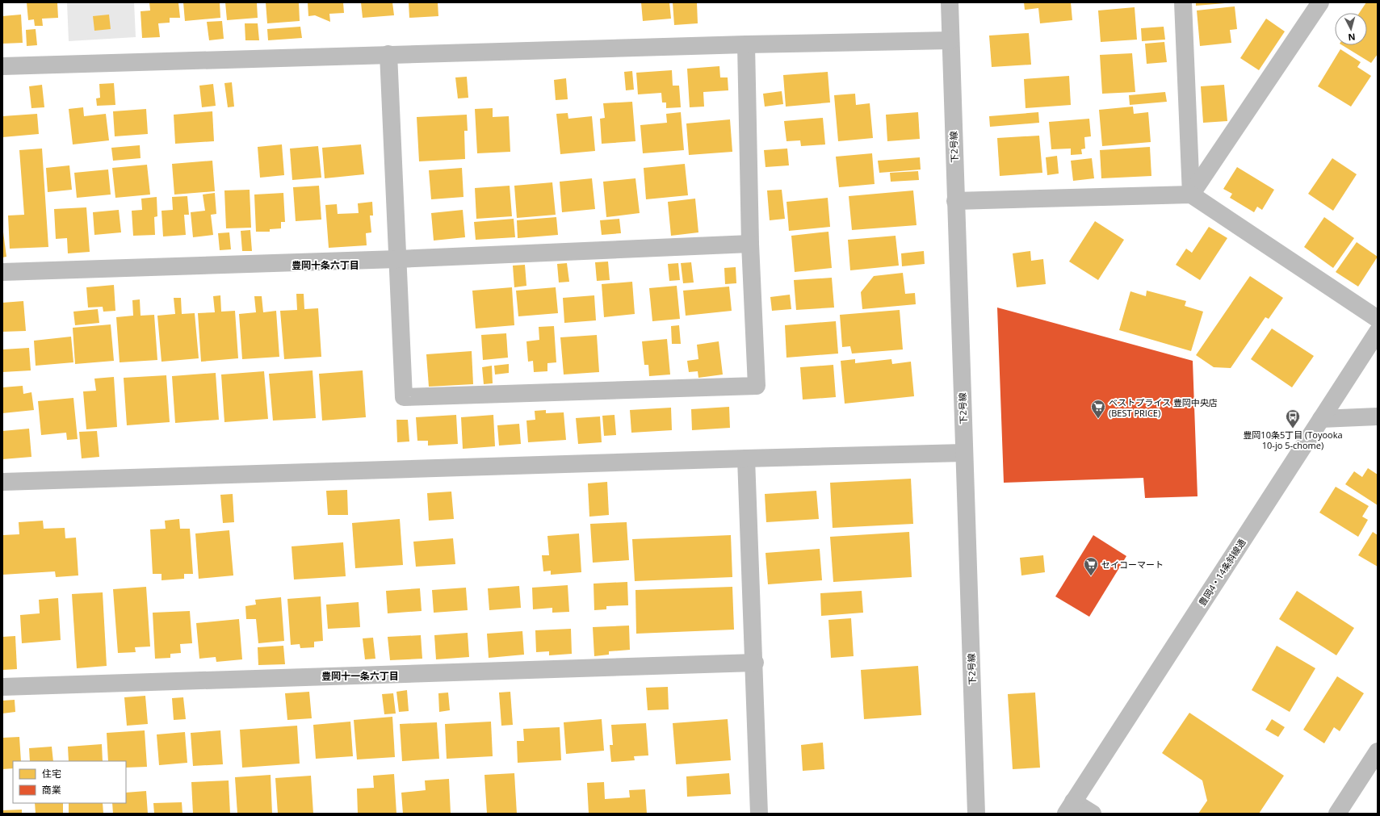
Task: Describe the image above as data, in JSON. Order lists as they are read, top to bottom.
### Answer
{
  "streets": {
    "street": ["下2号線", "豊岡4・14条斜線通"]
  },
  "districts": ["豊岡十条六丁目", "豊岡十一条六丁目"],
  "places": {
    "supermarket": ["ベストプライス 豊岡中央店 (BEST PRICE)", "セイコーマート"],
    "bus stop": ["豊岡10条5丁目 (Toyooka 10-jo 5-chome)"]
  },
  "legend": ["住宅", "商業"],
  "north": "bottom"
}
